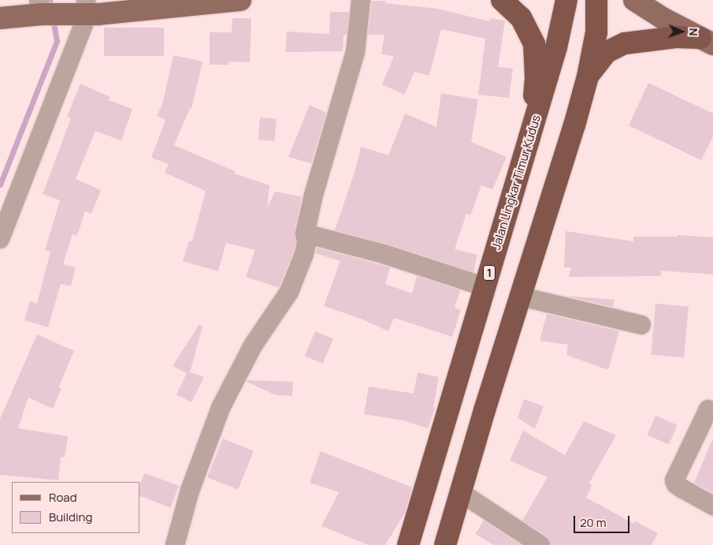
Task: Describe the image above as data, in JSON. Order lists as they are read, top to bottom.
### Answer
{
  "streets": {
    "highway": ["Jalan Lingkar Timur Kudus", "1"]
  },
  "legend": ["Road", "Building"],
  "scale_bar": "20 m",
  "north": "right"
}
